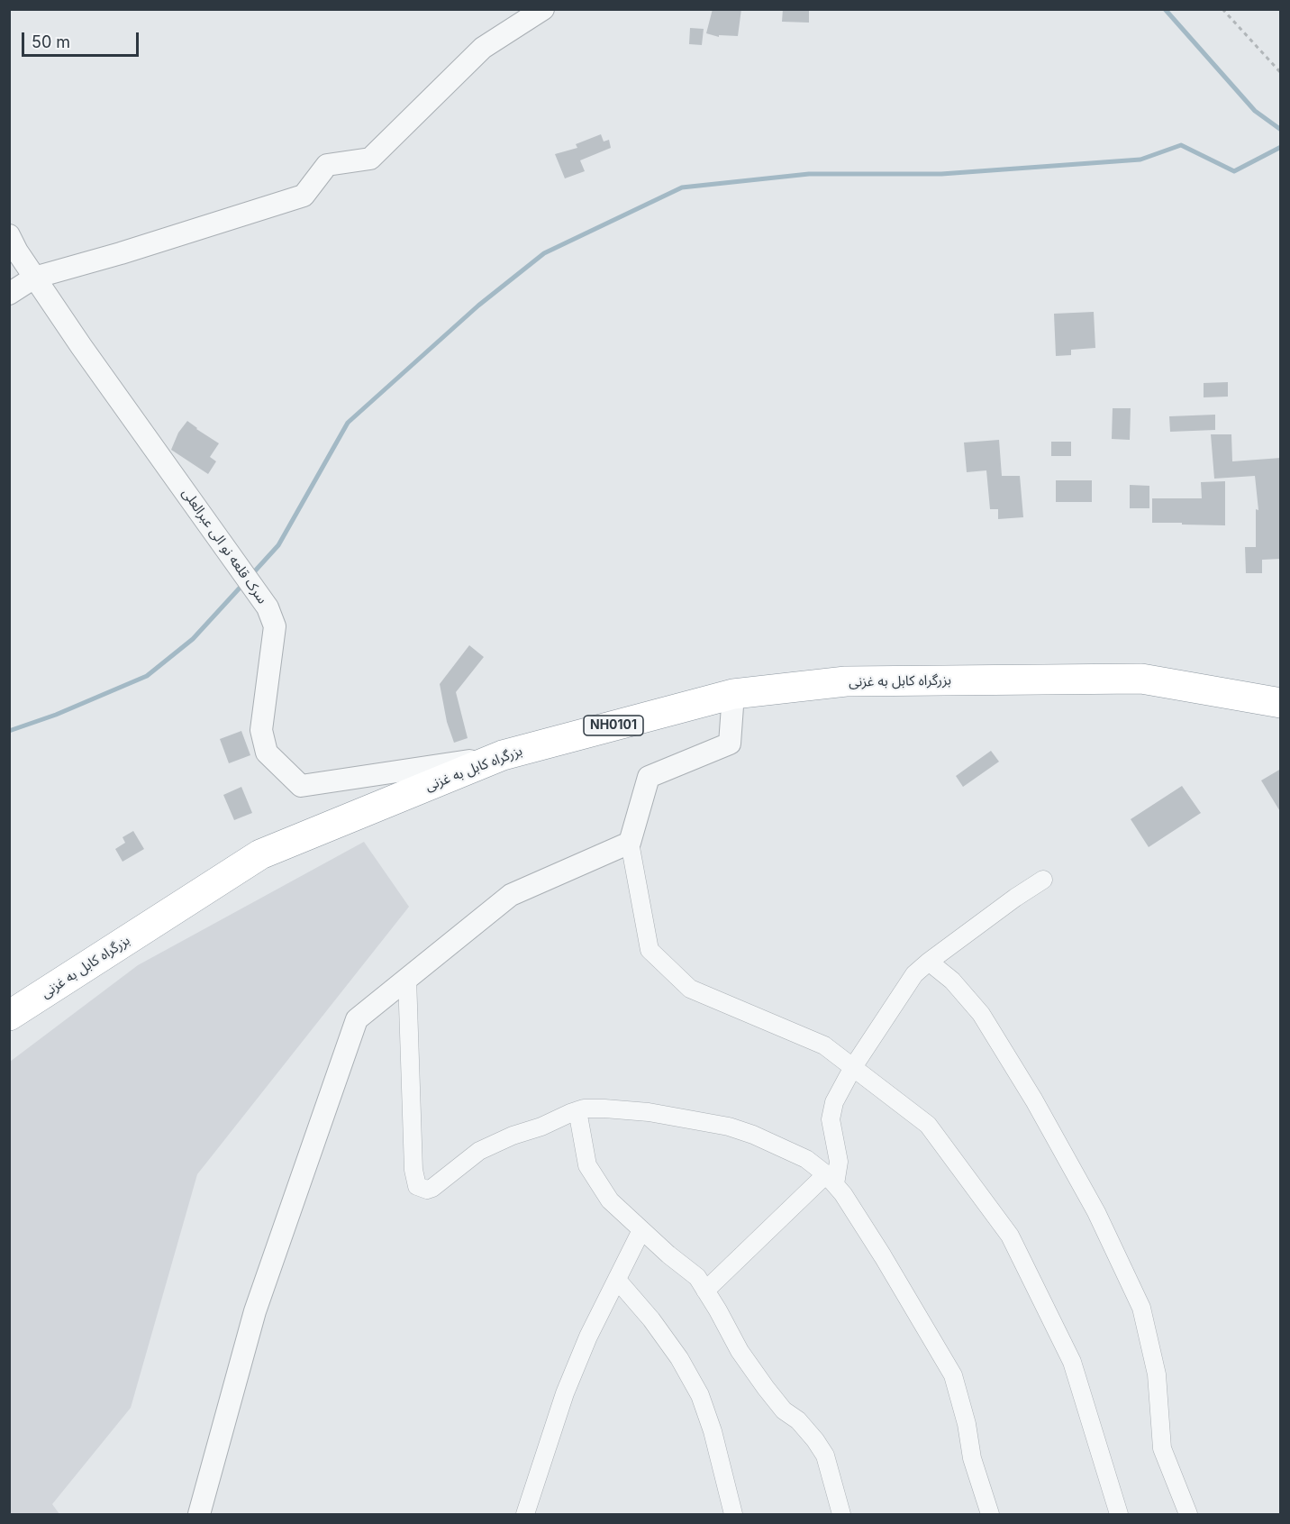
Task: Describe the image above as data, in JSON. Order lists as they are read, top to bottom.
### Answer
{
  "streets": {
    "highway": ["بزرگراه کابل به غزنی", "NH0101"],
    "street": ["سرک قلعه نو الی عبرالعلی"]
  },
  "crossings": [
    ["سرک قلعه نو الی عبرالعلی", "بزرگراه کابل به غزنی"]
  ],
  "scale_bar": "50 m"
}
